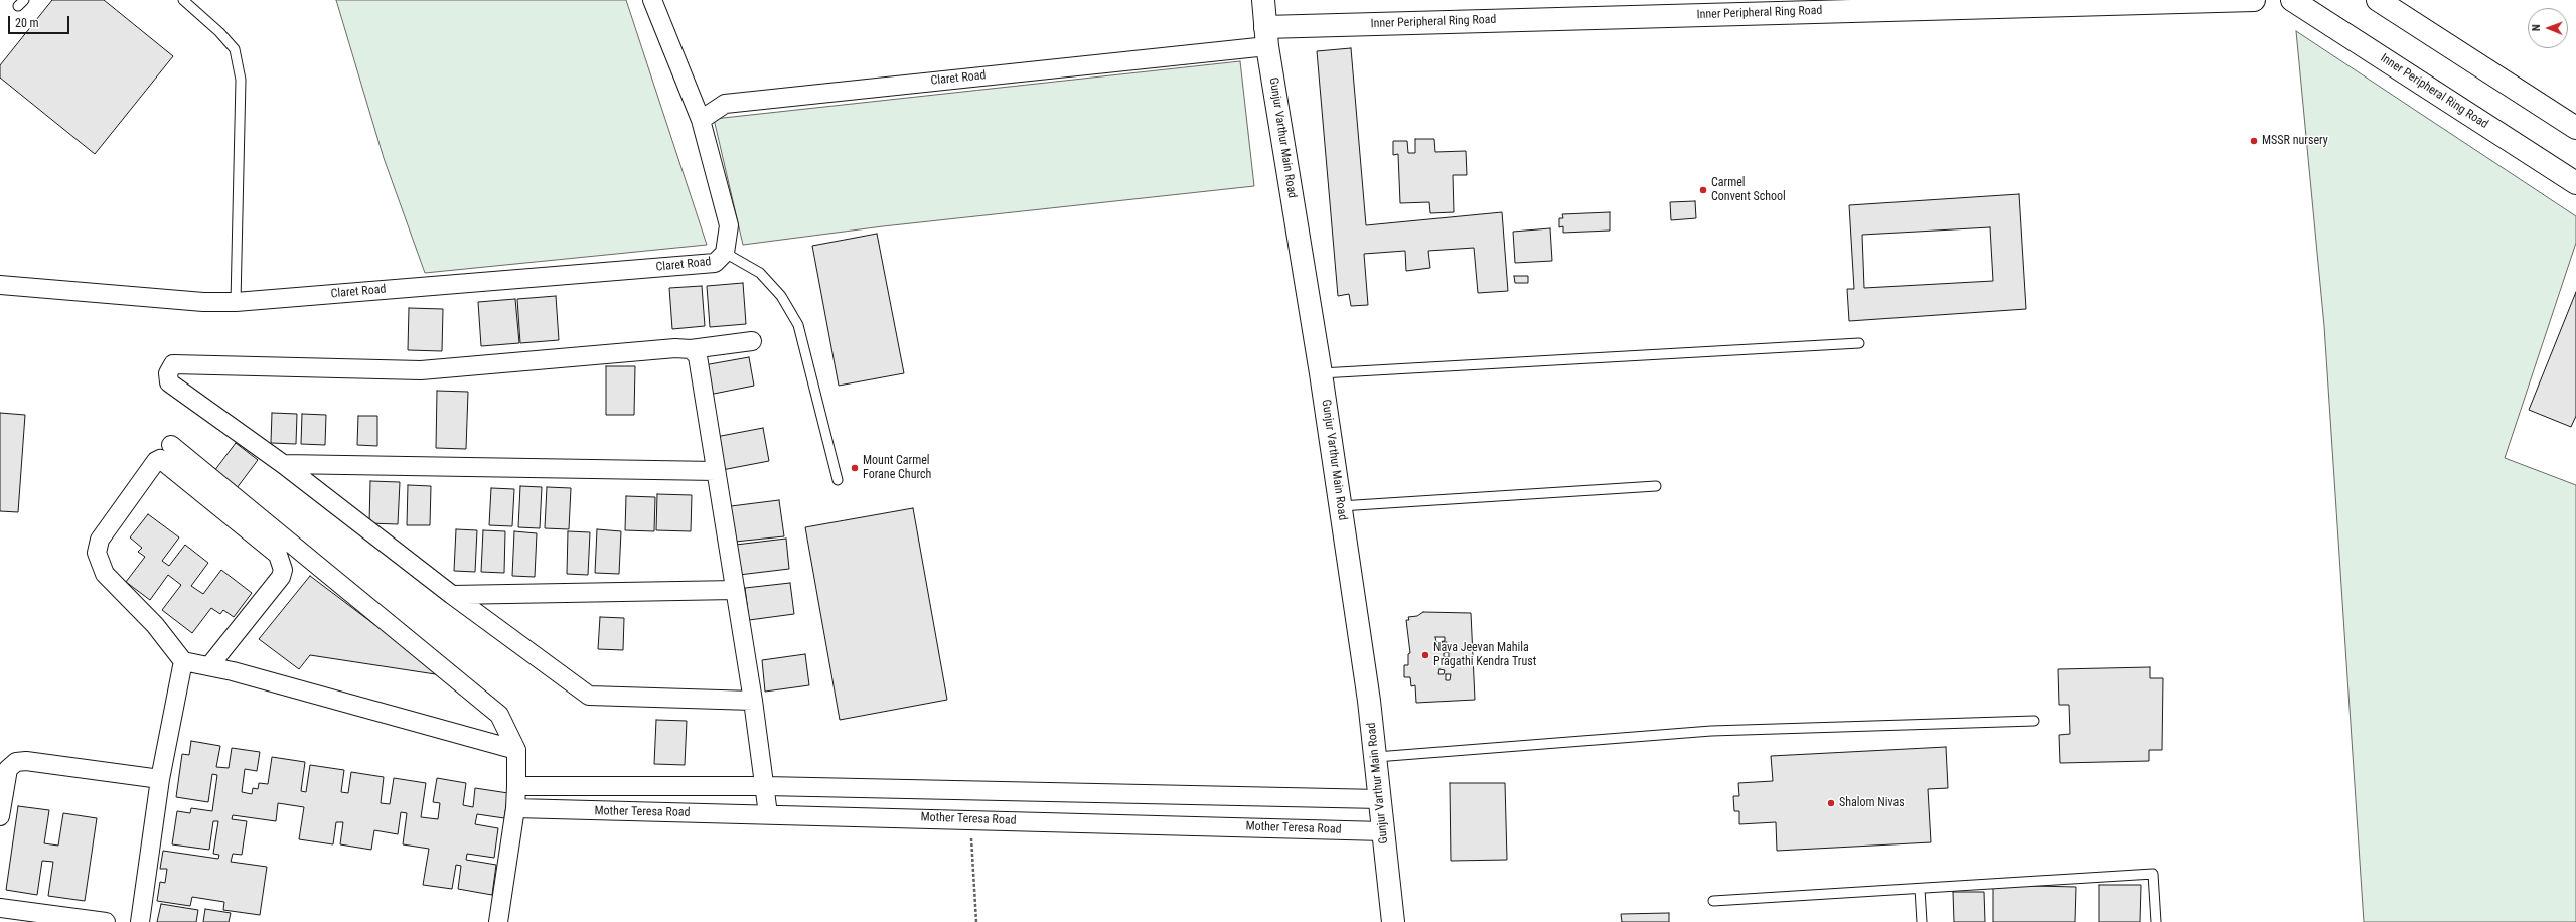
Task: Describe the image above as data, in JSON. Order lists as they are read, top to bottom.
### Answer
{
  "streets": {
    "main road": ["Inner Peripheral Ring Road", "Gunjur Varthur Main Road"],
    "street": ["Claret Road", "Mother Teresa Road"]
  },
  "crossings": [
    ["Inner Peripheral Ring Road", "Claret Road"],
    ["Inner Peripheral Ring Road", "Gunjur Varthur Main Road"],
    ["Claret Road", "Gunjur Varthur Main Road"],
    ["Gunjur Varthur Main Road", "Mother Teresa Road"]
  ],
  "places": [
    "MSSR nursery",
    "Carmel Convent School",
    "Mount Carmel Forane Church",
    "Nava Jeevan Mahila Pragathi Kendra Trust",
    "Shalom Nivas"
  ],
  "scale_bar": "20 m",
  "north": "left"
}
